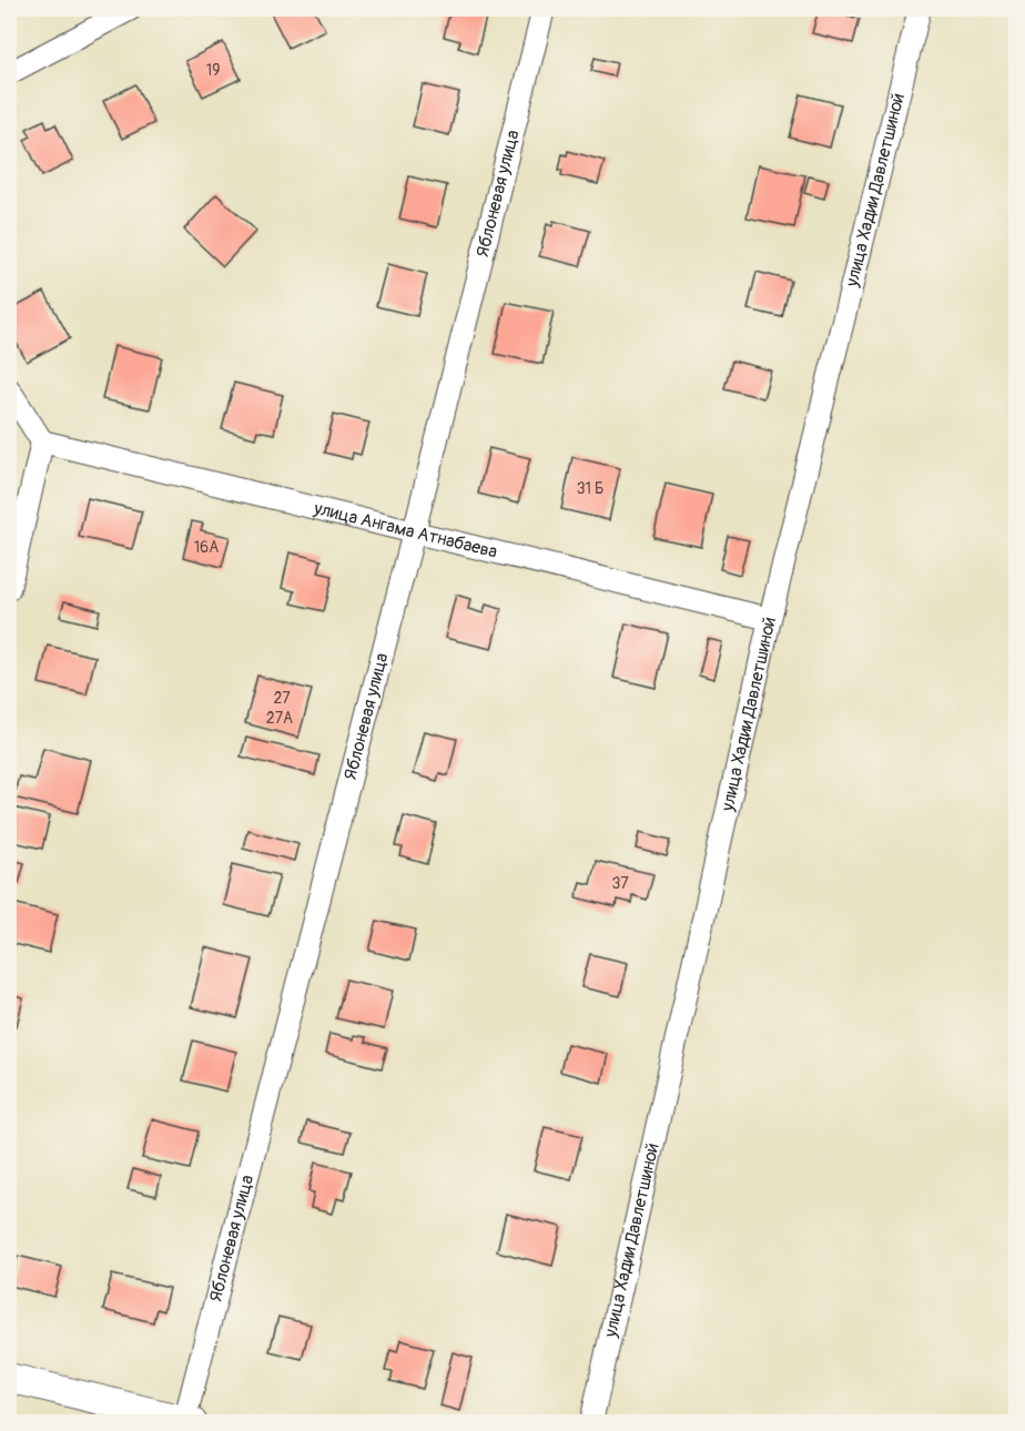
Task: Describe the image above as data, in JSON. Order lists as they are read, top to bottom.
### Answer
{
  "streets": {
    "street": ["улица Хадии Давлетшиной", "Яблоневая улица", "улица Ангама Атнабаева"]
  },
  "crossings": [
    ["улица Хадии Давлетшиной", "улица Ангама Атнабаева"],
    ["Яблоневая улица", "улица Ангама Атнабаева"]
  ],
  "house_numbers": [
    "19",
    "31 Б",
    "16А",
    "27",
    "27А",
    "37"
  ]
}
